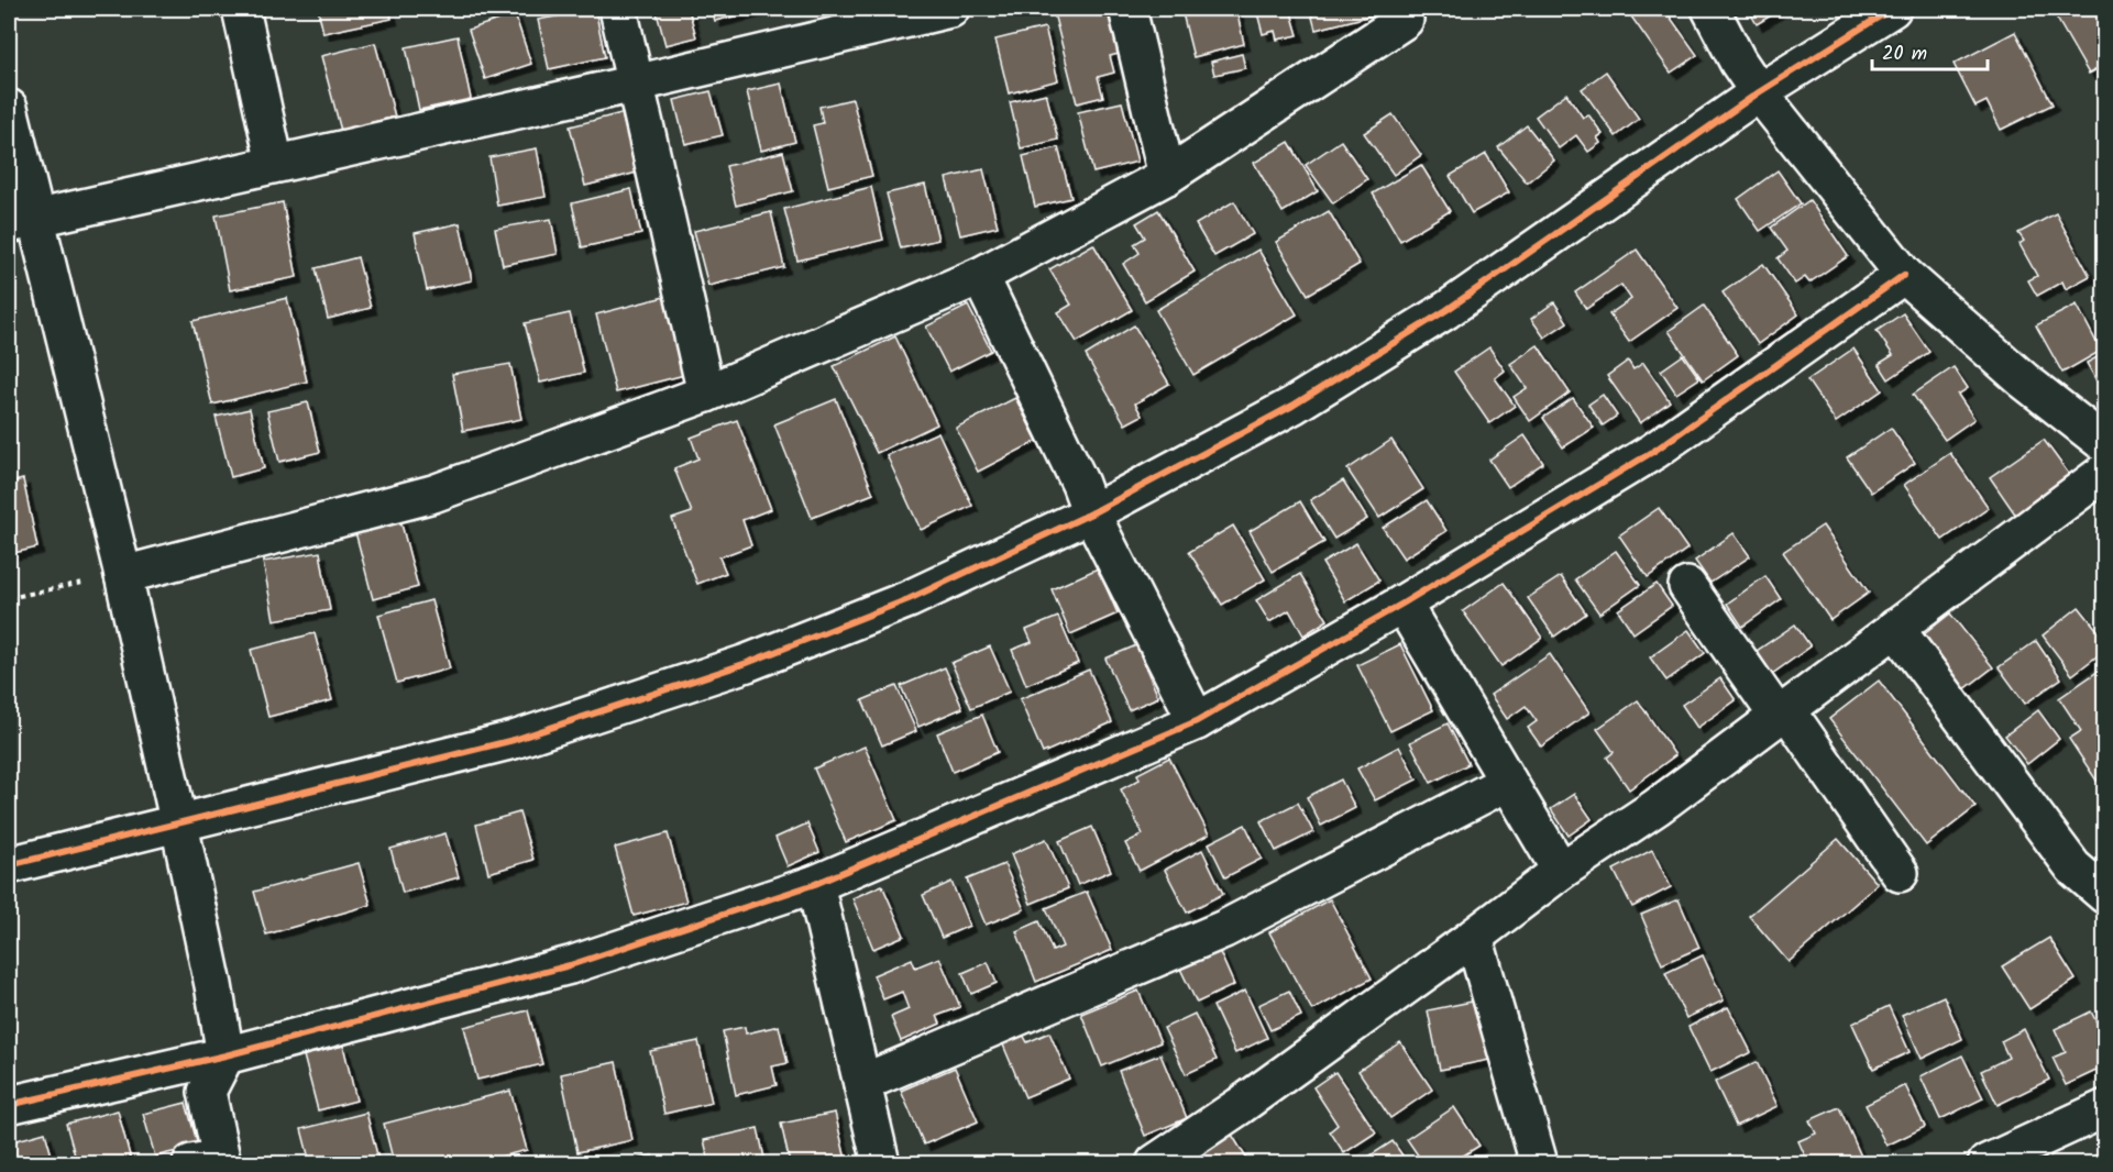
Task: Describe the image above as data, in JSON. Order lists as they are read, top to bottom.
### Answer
{
  "scale_bar": "20 m"
}
